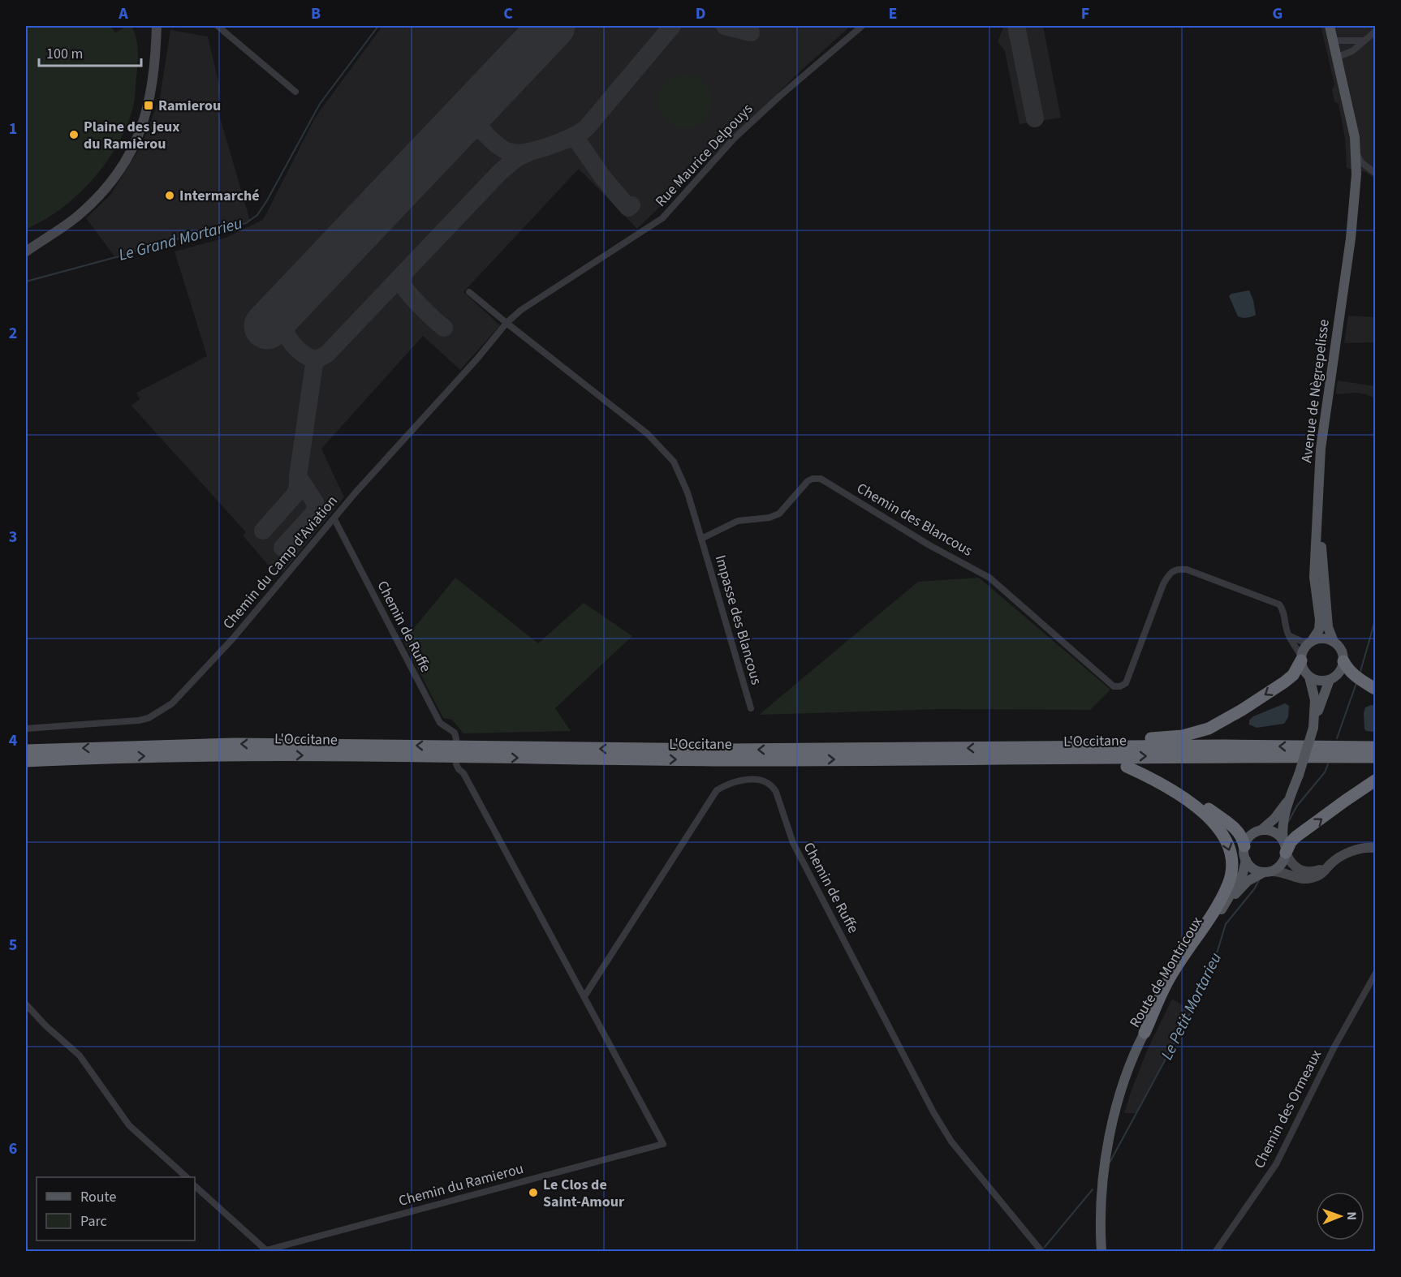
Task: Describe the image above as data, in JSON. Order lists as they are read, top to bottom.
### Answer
{
  "streets": {
    "highway": ["L'Occitane"],
    "main road": ["Avenue de Nègrepelisse", "Route de Montricoux"],
    "street": [
      "Rue Maurice Delpouys",
      "Chemin des Blancous",
      "Chemin du Camp d'Aviation",
      "Impasse des Blancous",
      "Chemin de Ruffe",
      "Chemin des Ormeaux",
      "Chemin du Ramierou"
    ]
  },
  "crossings": [
    ["Rue Maurice Delpouys", "Chemin du Camp d'Aviation"],
    ["Avenue de Nègrepelisse", "Chemin des Blancous"],
    ["Chemin des Blancous", "Impasse des Blancous"],
    ["Chemin du Camp d'Aviation", "Chemin de Ruffe"],
    ["Chemin de Ruffe", "Chemin du Ramierou"]
  ],
  "water": ["Le Grand Mortarieu", "Le Petit Mortarieu"],
  "places": {
    "transit": ["Ramierou"],
    "other": ["Plaine des jeux du Ramièrou", "Intermarché", "Le Clos de Saint-Amour"]
  },
  "legend": ["Route", "Parc"],
  "scale_bar": "100 m",
  "north": "right",
  "grid": {
    "columns": [
      "A",
      "B",
      "C",
      "D",
      "E",
      "F",
      "G"
    ],
    "rows": [
      "1",
      "2",
      "3",
      "4",
      "5",
      "6"
    ]
  }
}
